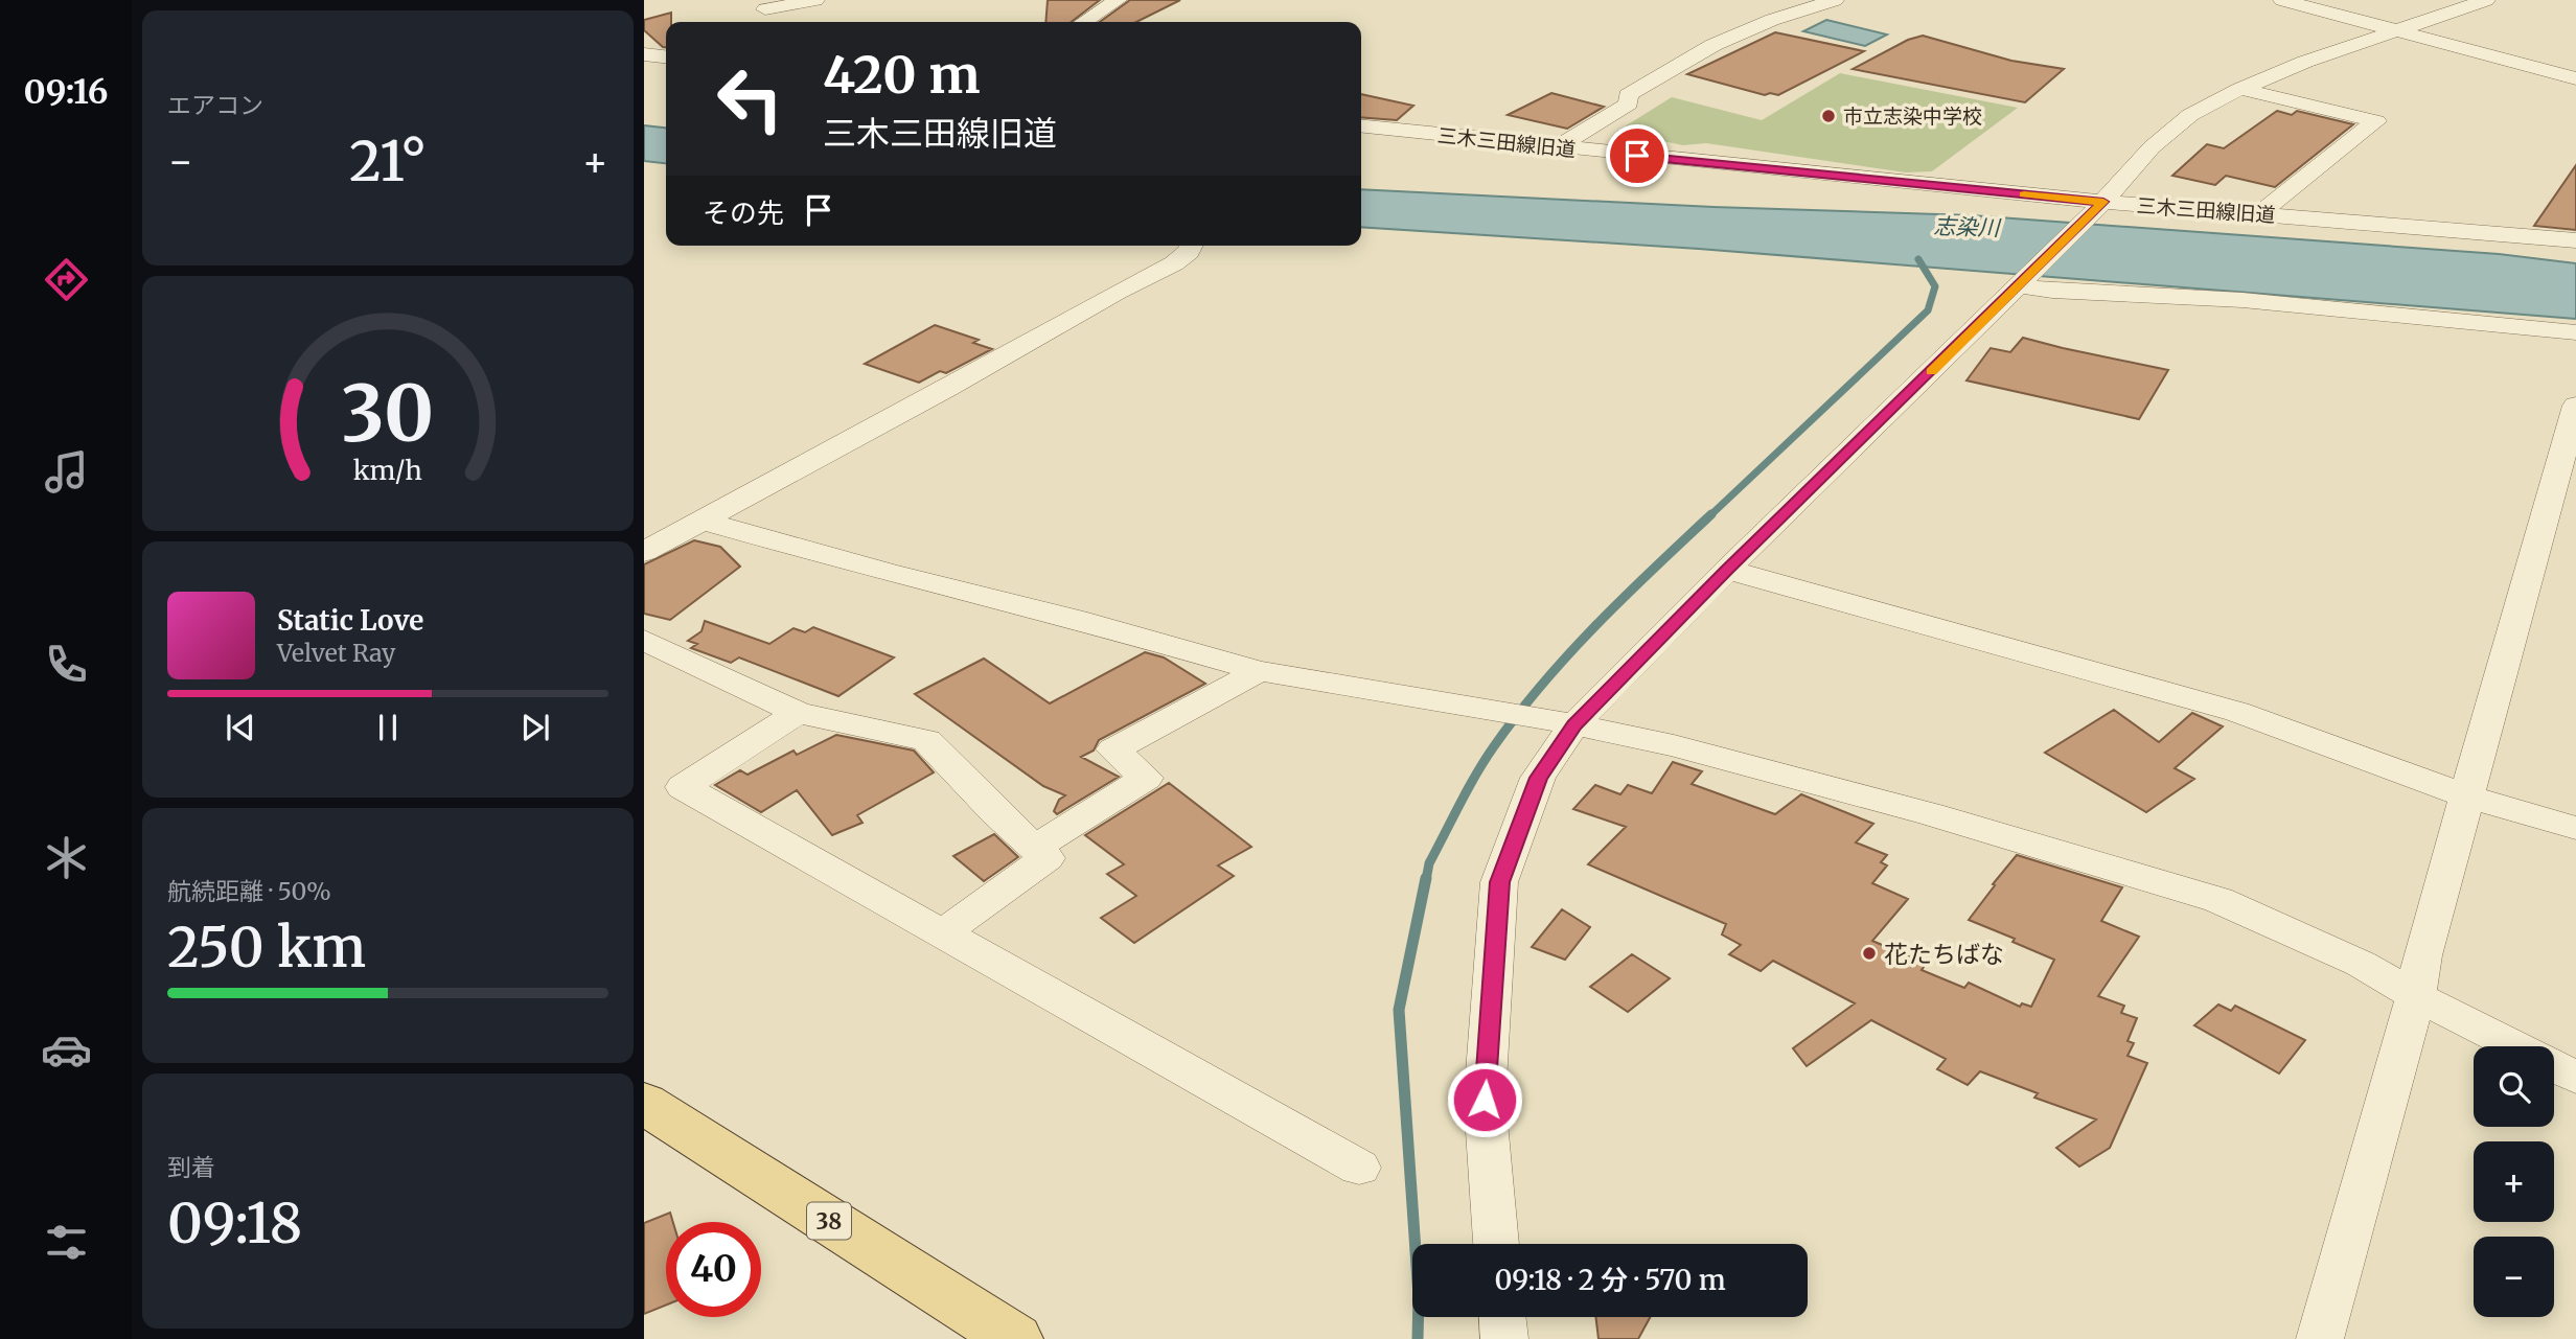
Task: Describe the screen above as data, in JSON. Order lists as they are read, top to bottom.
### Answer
{
  "streets": {
    "main road": ["38"],
    "street": ["三木三田線旧道"]
  },
  "water": ["志染川"],
  "places": ["市立志染中学校", "花たちばな"],
  "page": {
    "tabs": "09:16",
    "tile": [
      "エアコン",
      ["航続距離 · 50%", "250 km"],
      ["到着", "09:18"]
    ],
    "turn": ["420 m", "三木三田線旧道"],
    "heat": ["−", "21°", "+"],
    "then": "その先",
    "song": ["Static Love", "Velvet Ray"],
    "map_buttons": ["+", "−"],
    "limit": "40",
    "trip": "09:18 · 2 分 · 570 m",
    "gauge": ["30", "km/h"]
  }
}
